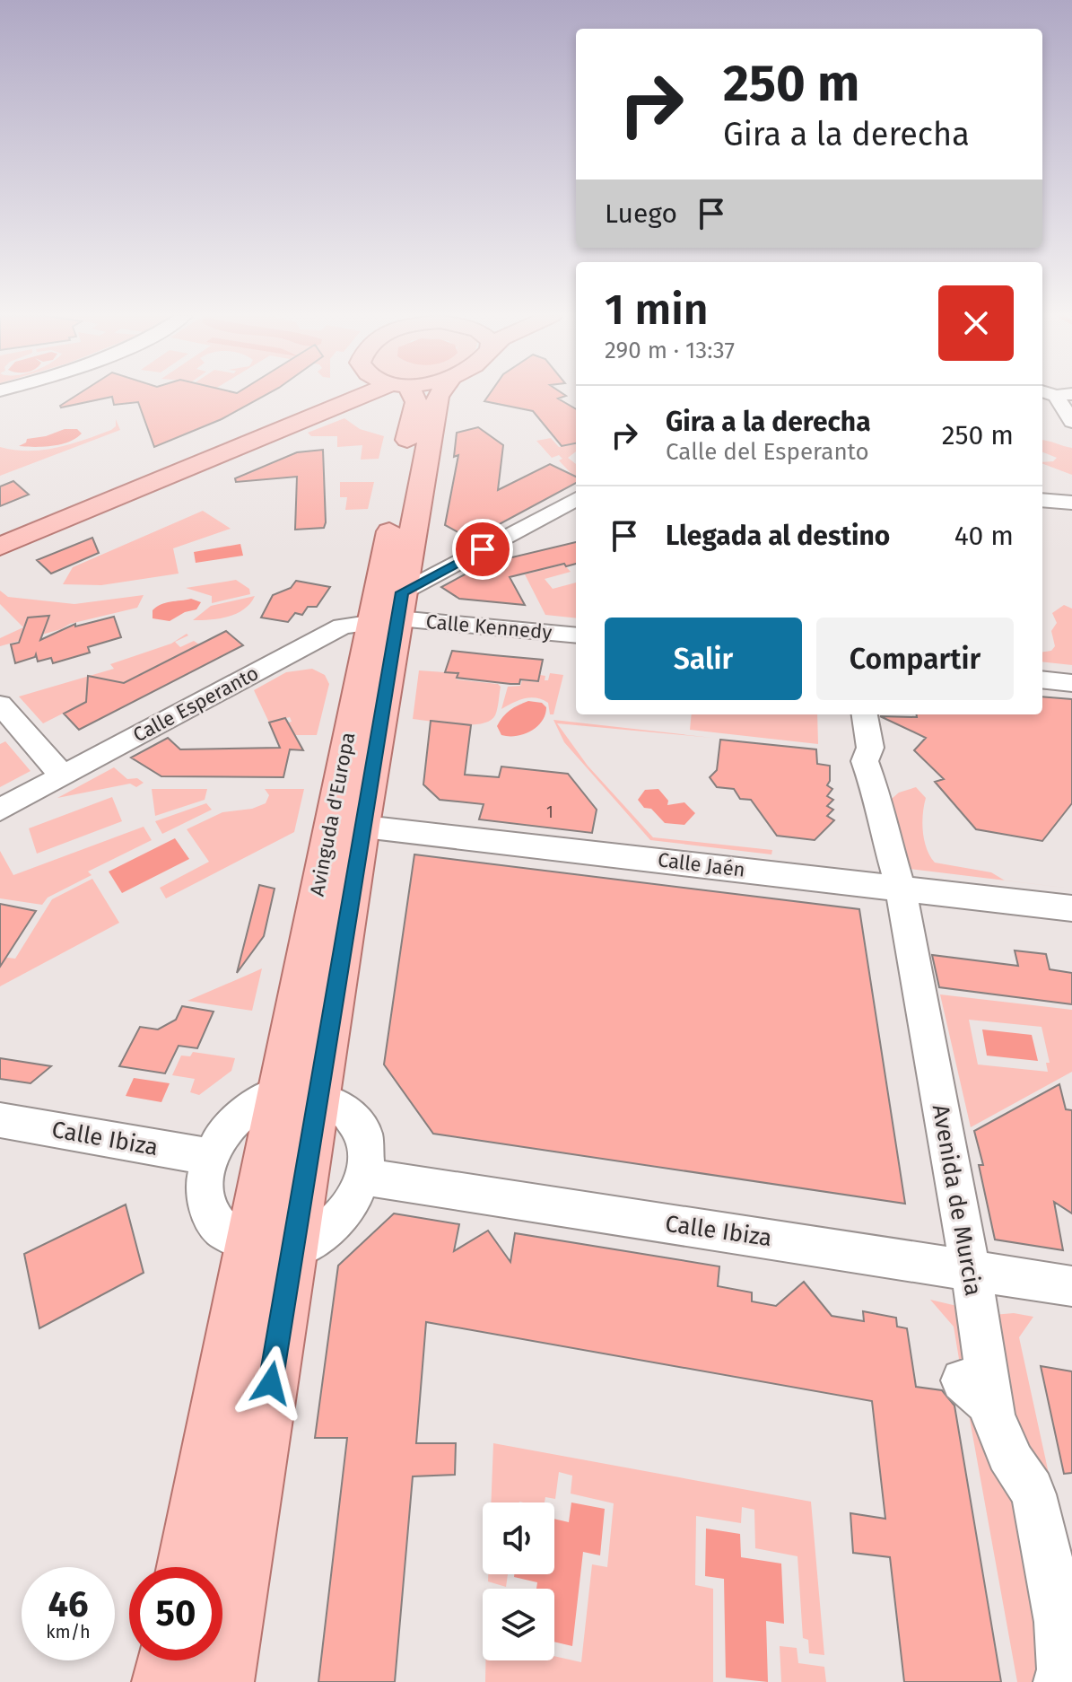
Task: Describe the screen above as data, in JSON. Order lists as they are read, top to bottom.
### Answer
{
  "streets": {
    "main road": ["Avinguda d'Europa"],
    "street": [
      "Calle Kennedy",
      "Calle Esperanto",
      "Calle Jaén",
      "Calle Ibiza",
      "Avenida de Murcia"
    ]
  },
  "crossings": [
    ["Calle Kennedy", "Calle Esperanto"],
    ["Calle Kennedy", "Avinguda d'Europa"],
    ["Calle Esperanto", "Avinguda d'Europa"],
    ["Avinguda d'Europa", "Calle Jaén"],
    ["Calle Jaén", "Avenida de Murcia"],
    ["Calle Ibiza", "Avenida de Murcia"]
  ],
  "house_numbers": ["1"],
  "page": {
    "turn": ["250 m", "Gira a la derecha"],
    "then": "Luego",
    "heading": ["1 min", "290 m · 13:37"],
    "list": [
      {
        "name": "Gira a la derecha",
        "note": "Calle del Esperanto",
        "value": "250 m"
      },
      {
        "name": "Llegada al destino",
        "value": "40 m"
      }
    ],
    "buttons": ["Salir", "Compartir"],
    "speed": "46 km/h",
    "limit": "50"
  }
}
